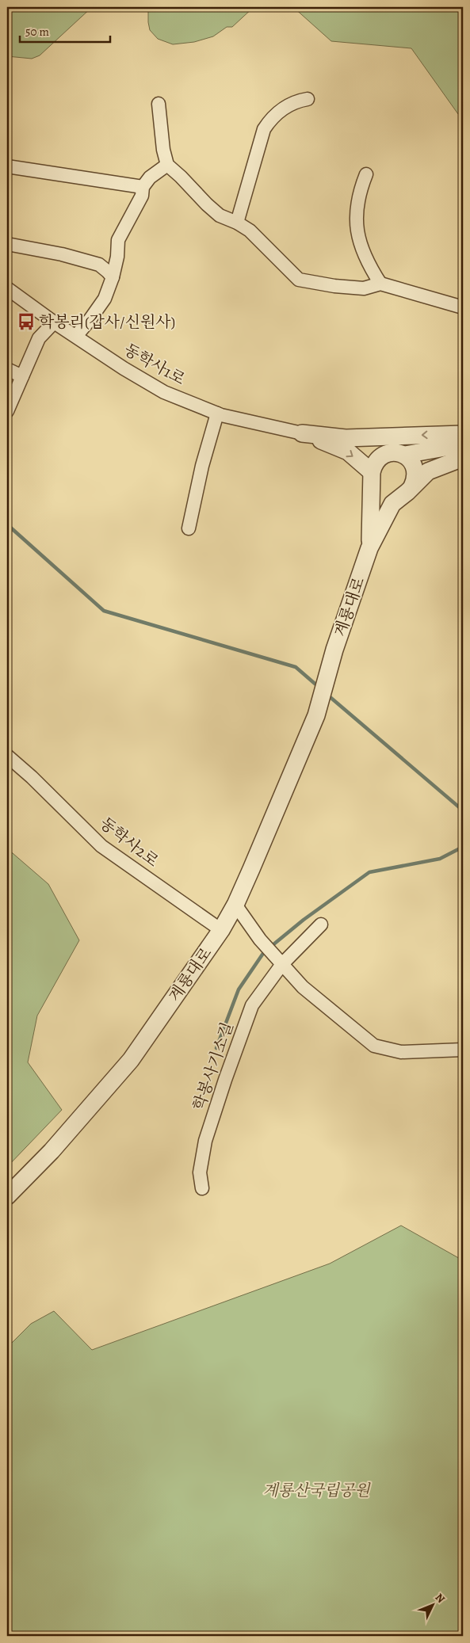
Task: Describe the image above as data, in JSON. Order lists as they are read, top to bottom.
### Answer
{
  "streets": {
    "street": [
      "동학사1로",
      "계룡대로",
      "동학사2로",
      "학봉사기소길"
    ]
  },
  "crossings": [
    ["계룡대로", "동학사2로"]
  ],
  "parks": ["계룡산국립공원"],
  "places": {
    "bus stop": ["학봉리(갑사/신원사)"]
  },
  "scale_bar": "50 m",
  "north": "top right"
}
